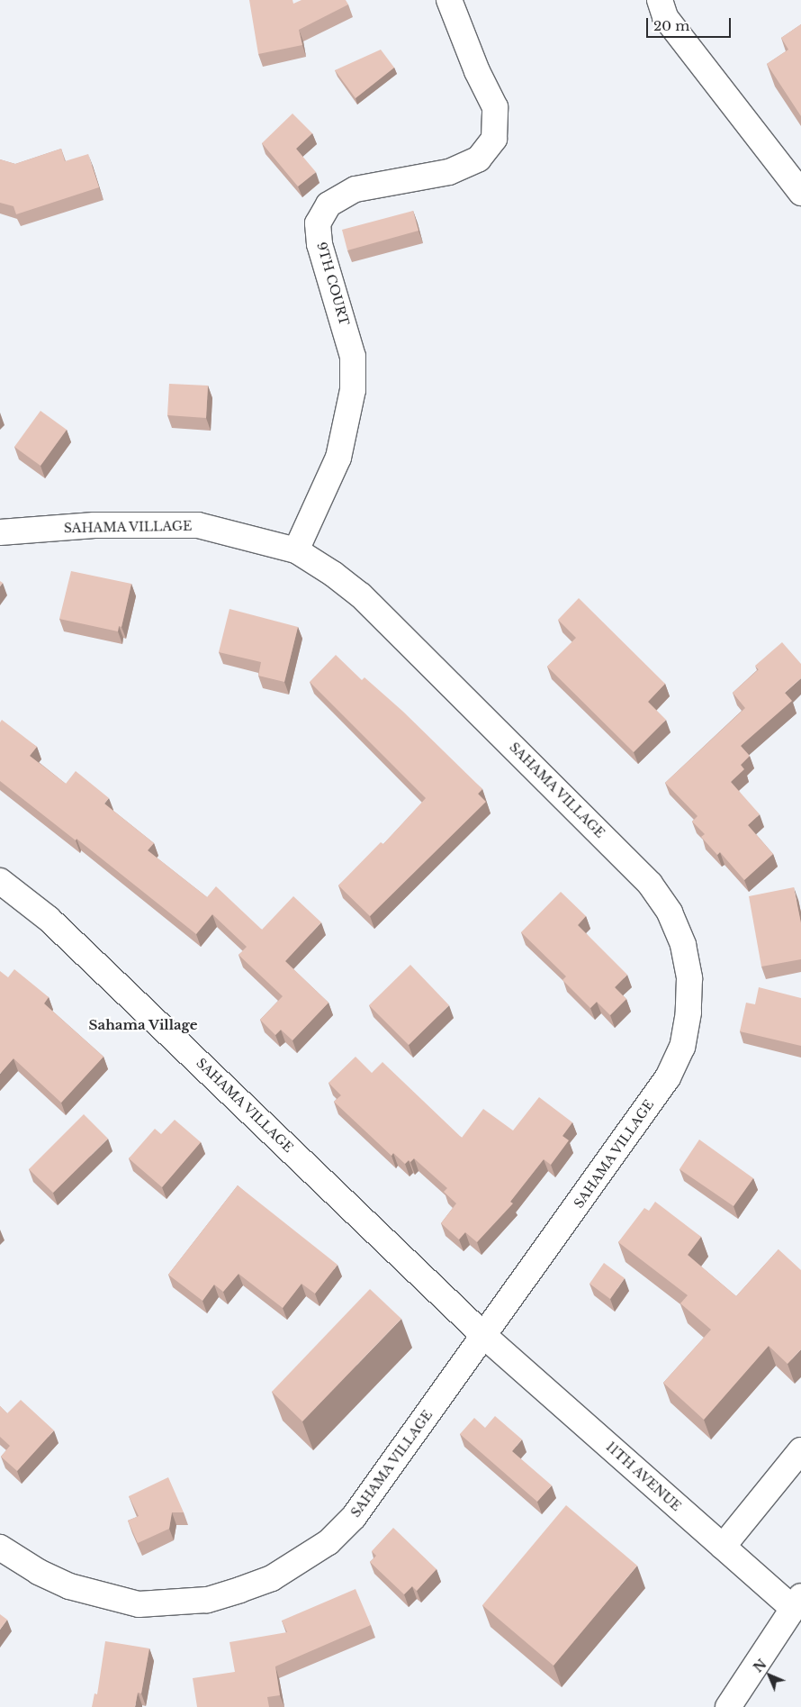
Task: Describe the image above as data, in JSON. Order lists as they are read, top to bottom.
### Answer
{
  "streets": {
    "street": ["9TH COURT", "SAHAMA VILLAGE", "11TH AVENUE"]
  },
  "crossings": [
    ["9TH COURT", "SAHAMA VILLAGE"],
    ["SAHAMA VILLAGE", "11TH AVENUE"]
  ],
  "districts": ["Sahama Village"],
  "scale_bar": "20 m",
  "north": "top left"
}
